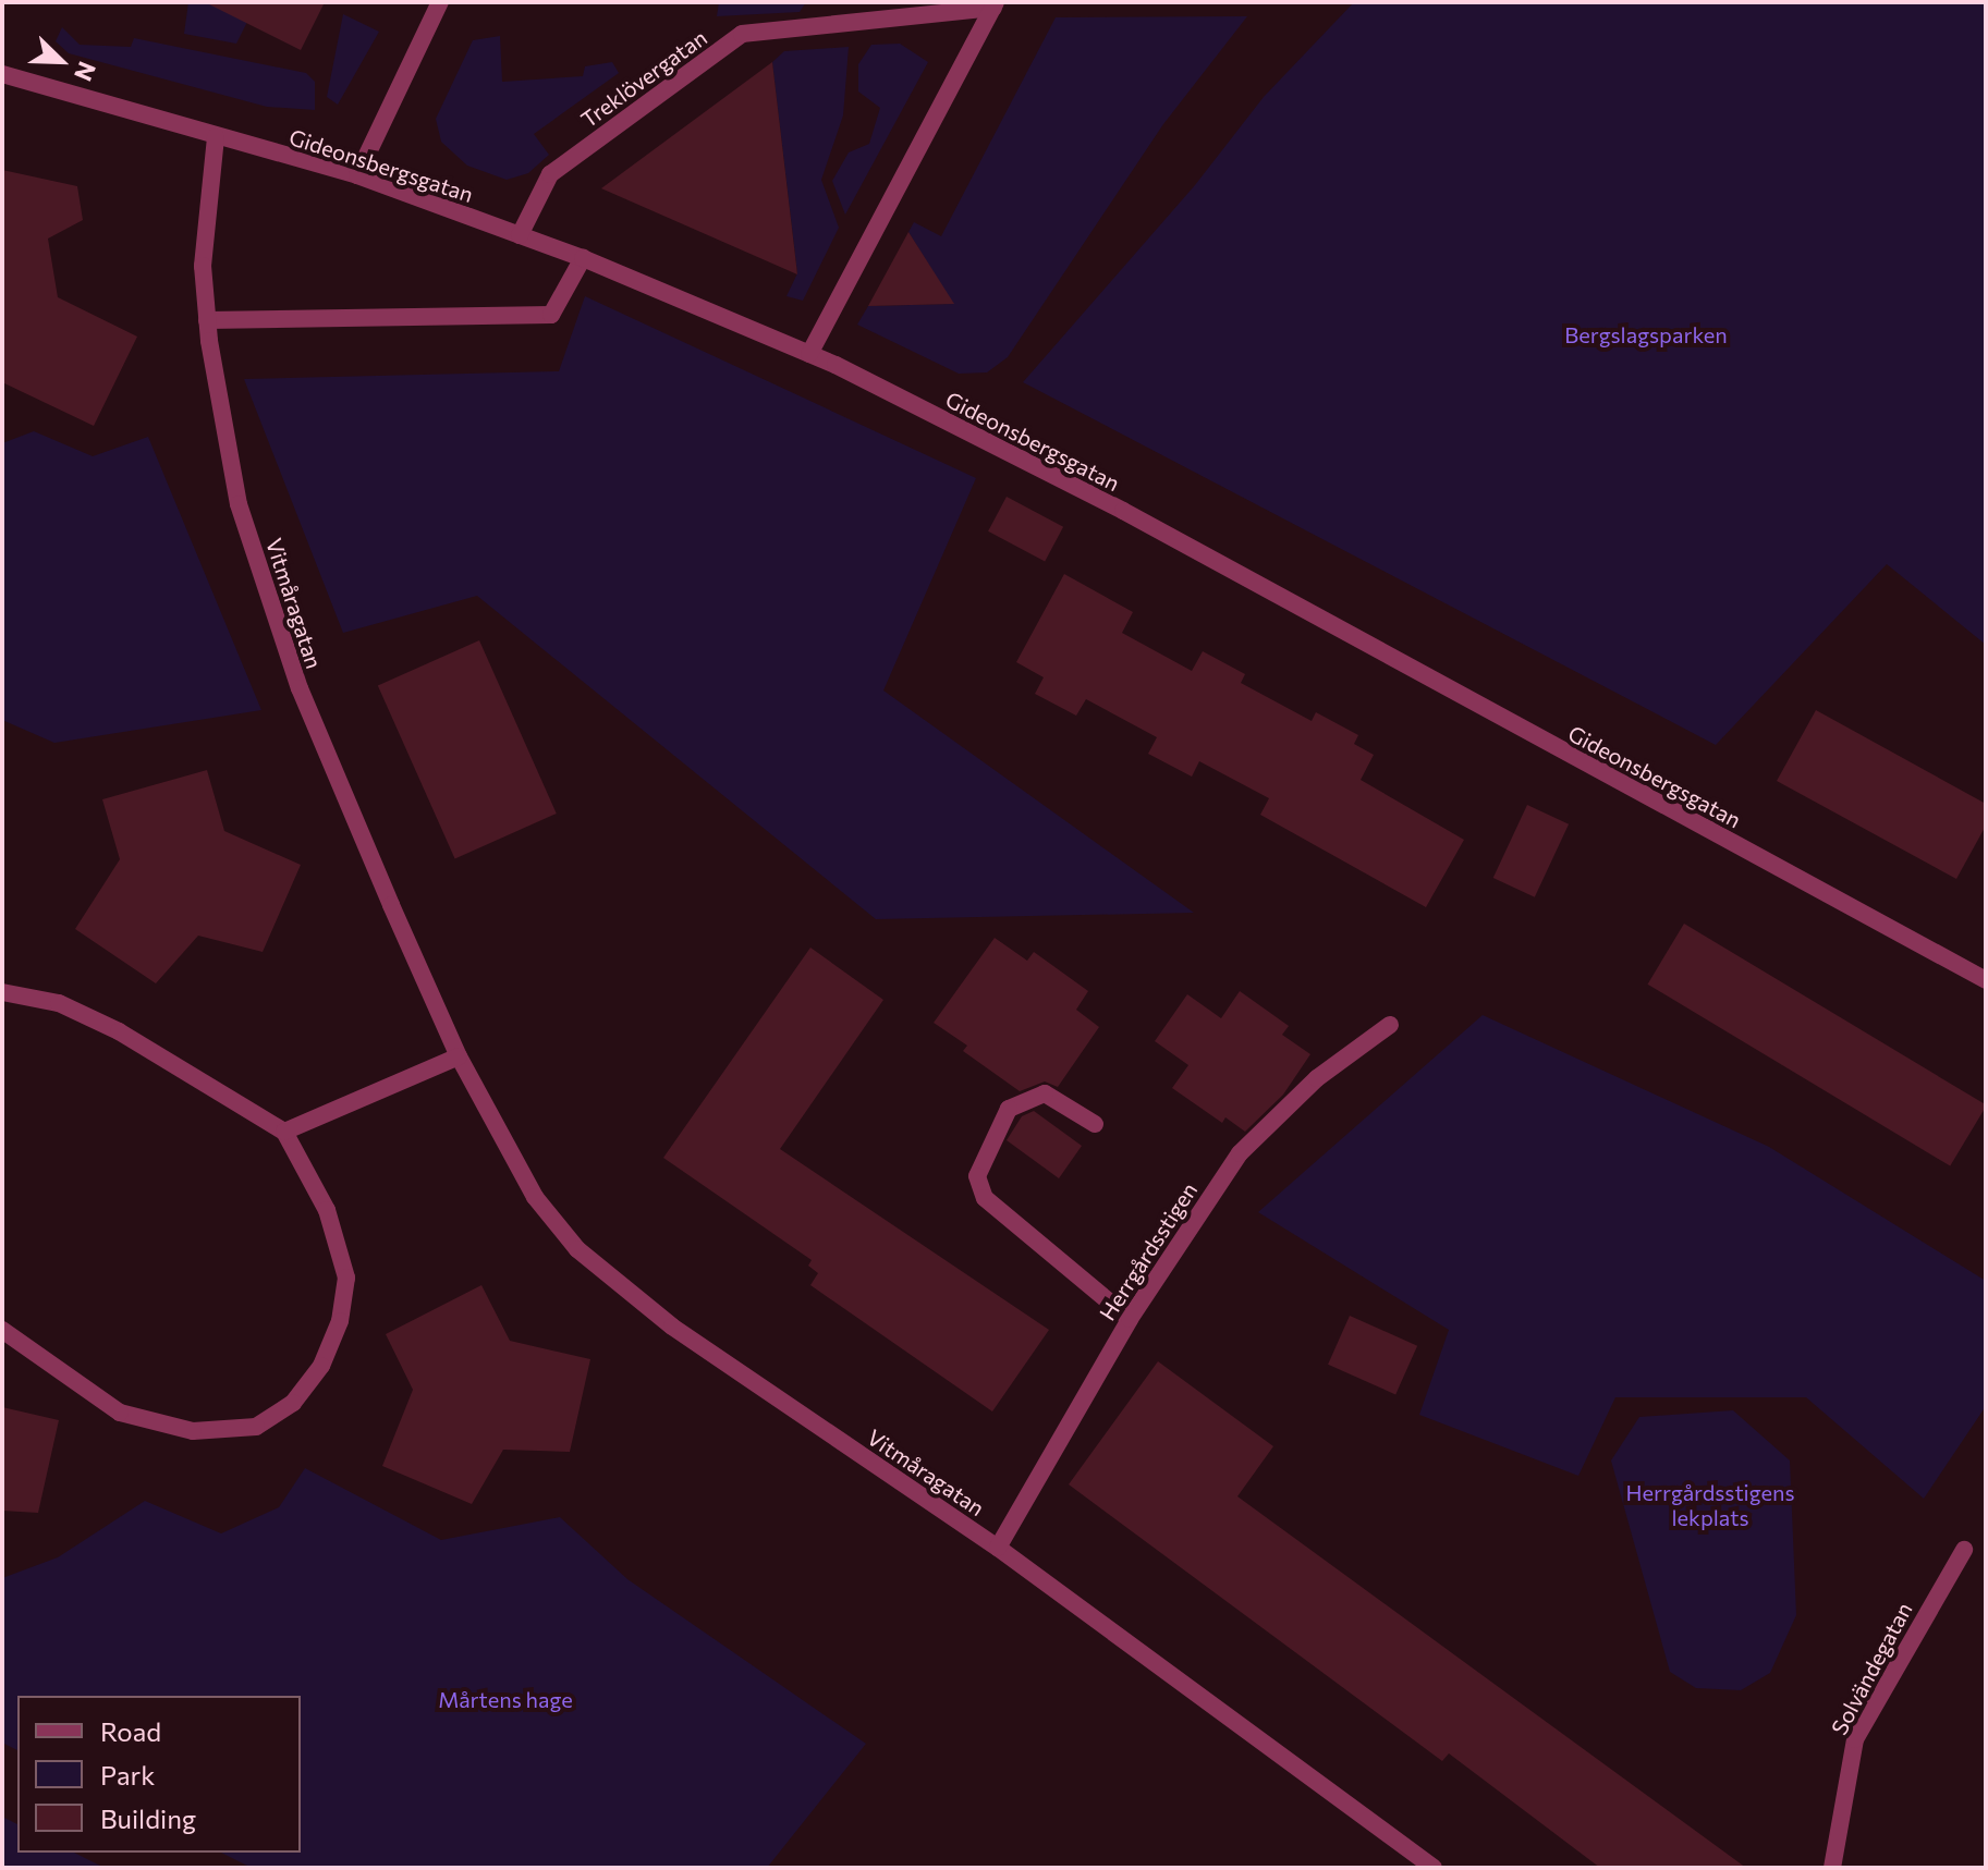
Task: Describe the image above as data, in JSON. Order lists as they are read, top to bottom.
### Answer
{
  "streets": {
    "street": [
      "Treklövergatan",
      "Gideonsbergsgatan",
      "Vitmåragatan",
      "Herrgårdsstigen",
      "Solvändegatan"
    ]
  },
  "crossings": [
    ["Treklövergatan", "Gideonsbergsgatan"],
    ["Gideonsbergsgatan", "Vitmåragatan"],
    ["Vitmåragatan", "Herrgårdsstigen"]
  ],
  "parks": ["Bergslagsparken", "Herrgårdsstigens lekplats", "Mårtens hage"],
  "legend": ["Road", "Park", "Building"],
  "north": "bottom right"
}
